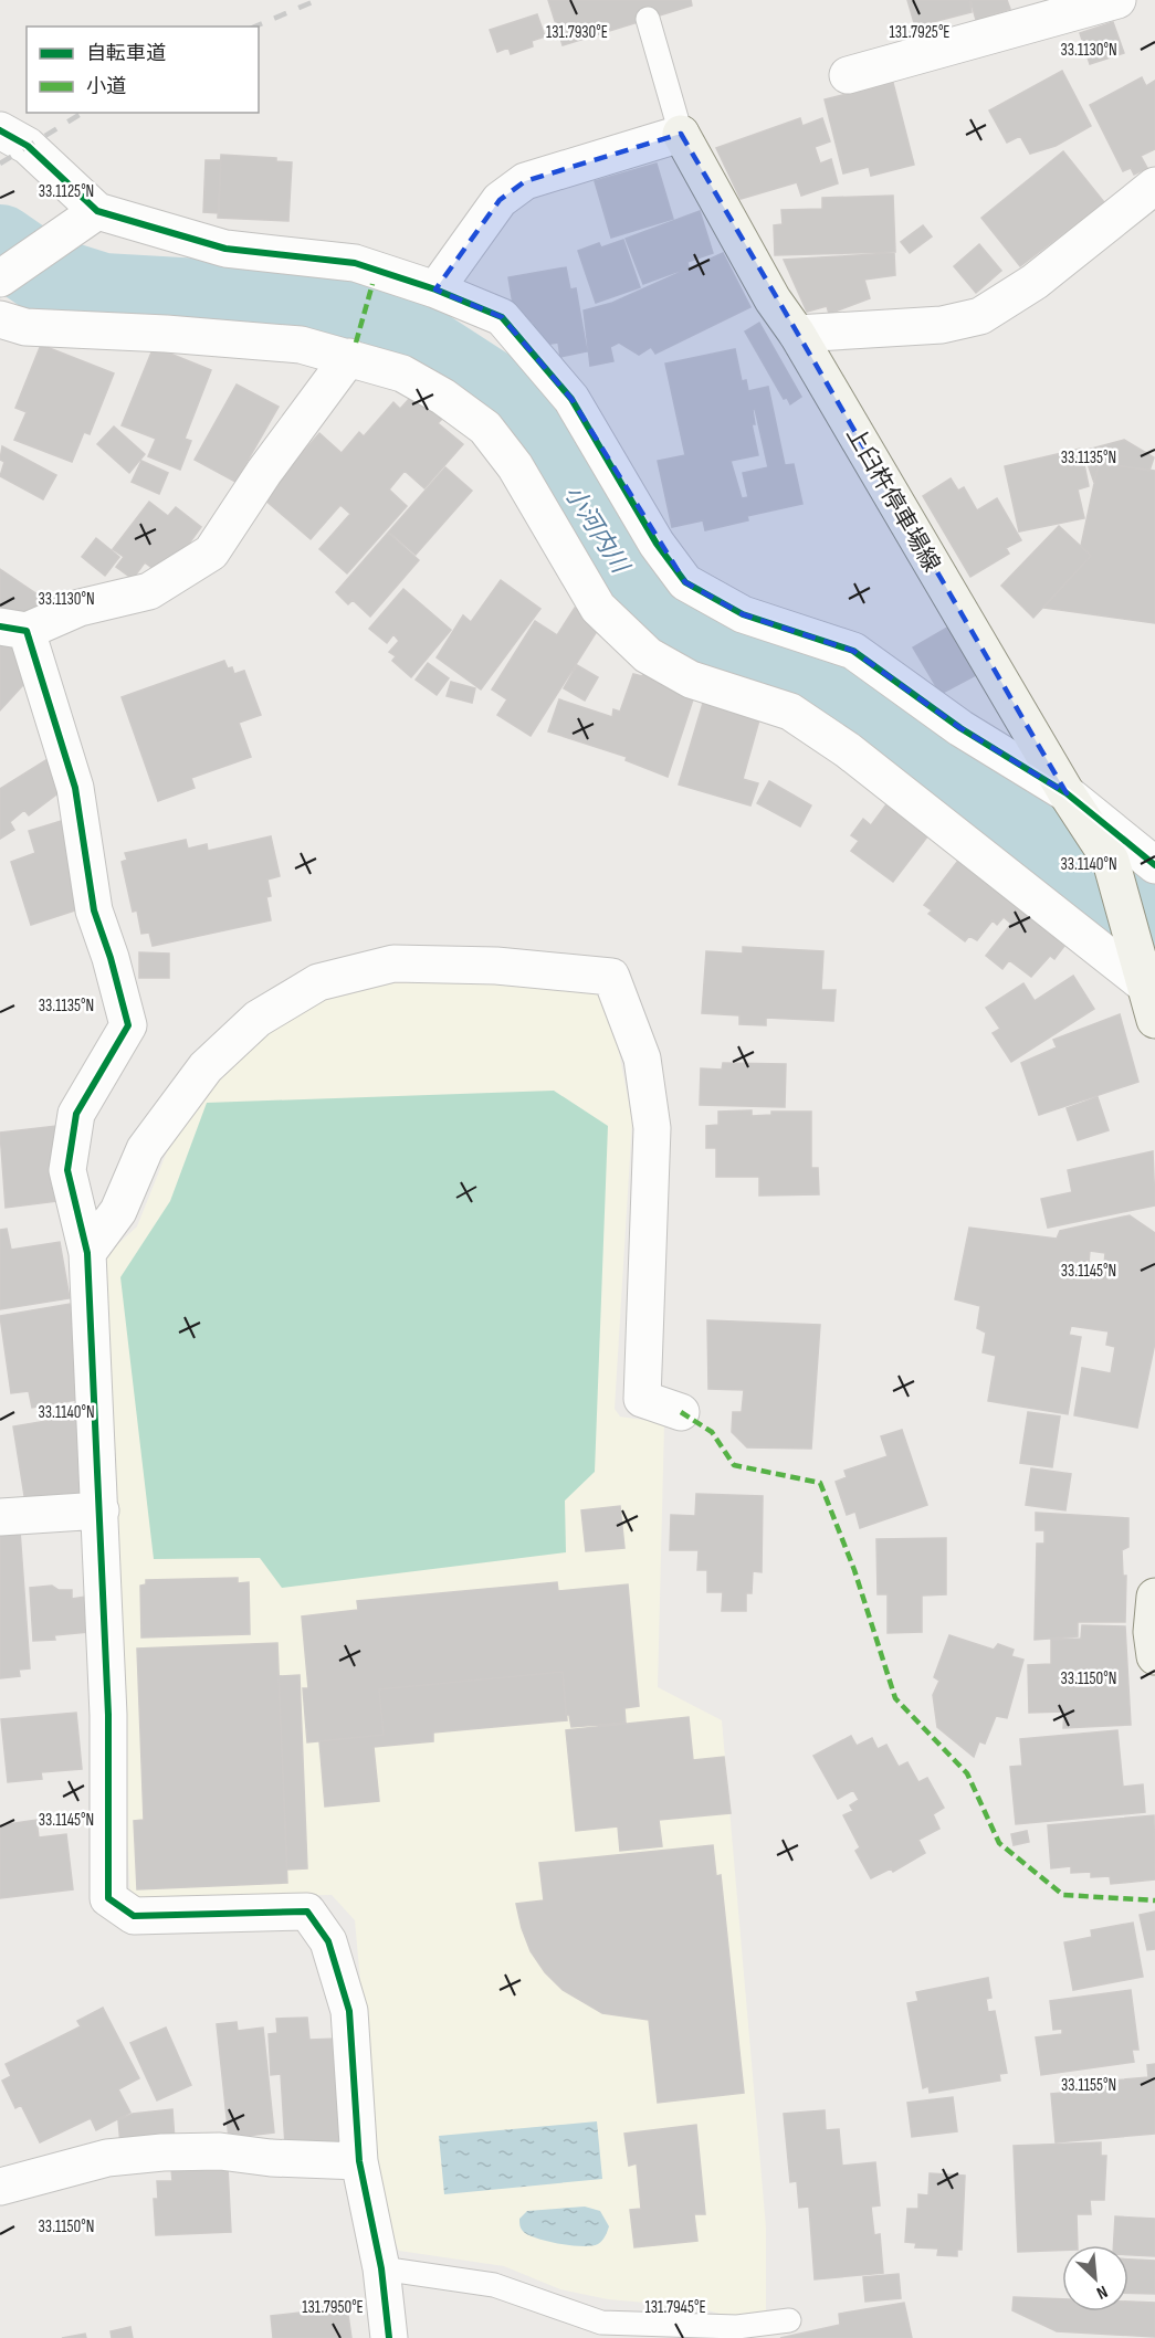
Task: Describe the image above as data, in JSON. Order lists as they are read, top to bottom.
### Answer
{
  "streets": {
    "main road": ["上臼杵停車場線"]
  },
  "water": ["小河内川"],
  "legend": ["自転車道", "小道"],
  "north": "bottom right",
  "coordinates": [
    "131.7925°E",
    "131.7930°E",
    "33.1130°N",
    "33.1125°N",
    "33.1135°N",
    "33.1140°N",
    "33.1145°N",
    "33.1150°N",
    "33.1155°N",
    "131.7950°E",
    "131.7945°E"
  ]
}
